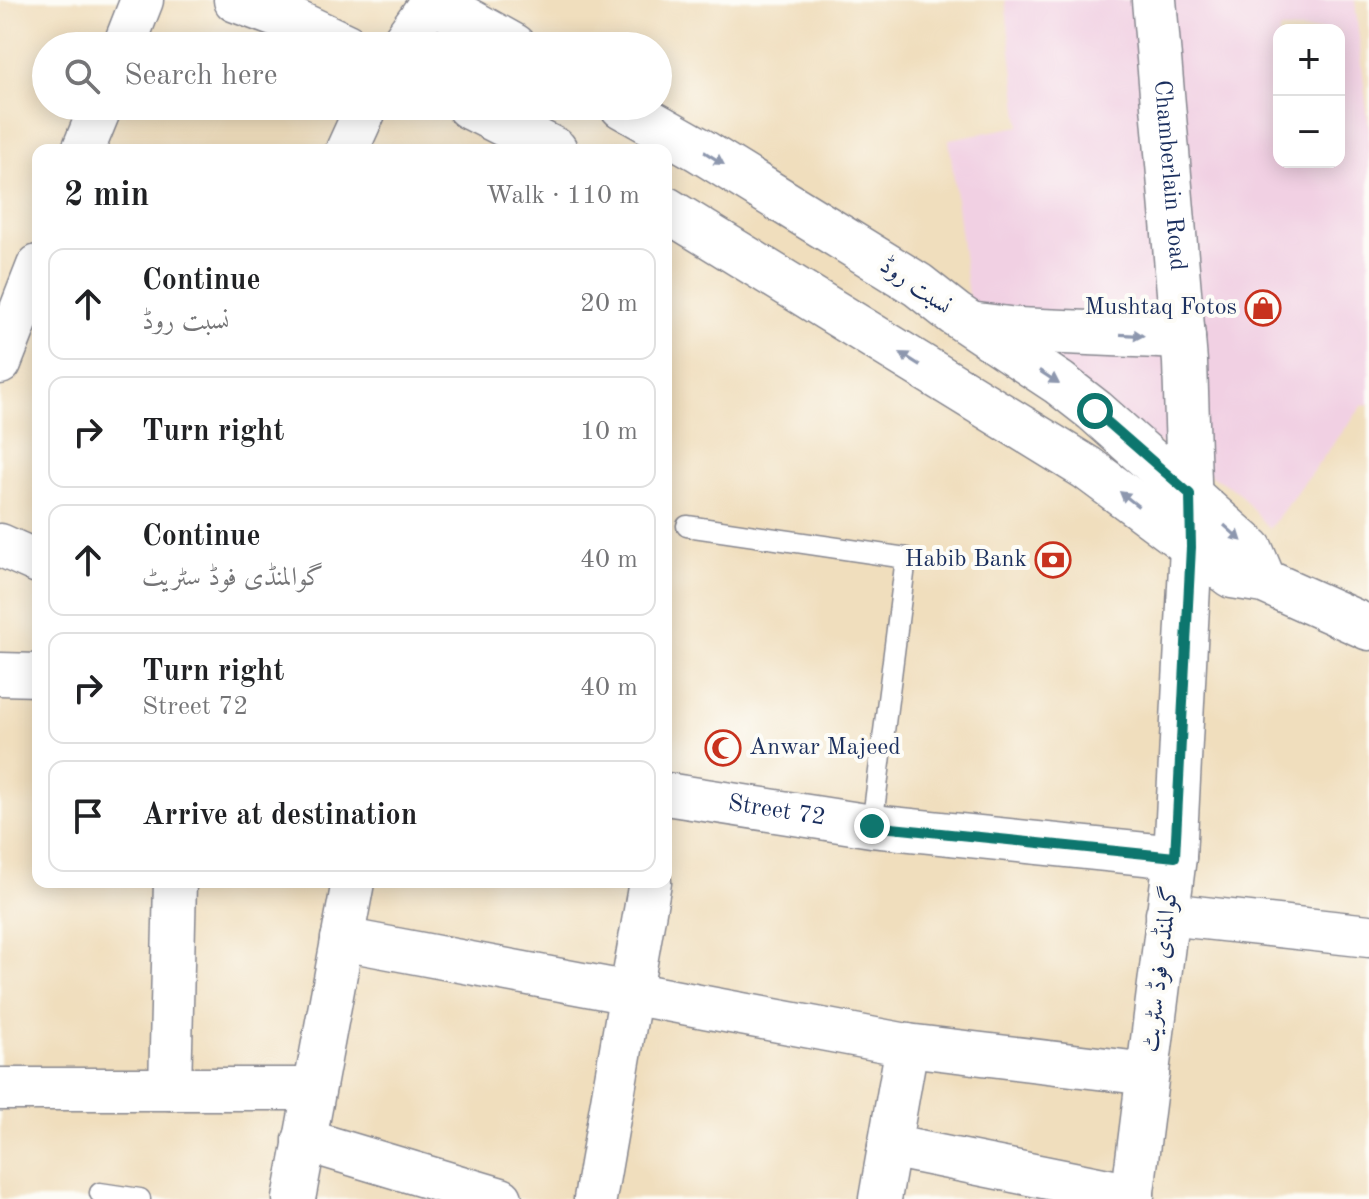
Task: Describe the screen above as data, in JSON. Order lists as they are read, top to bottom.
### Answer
{
  "streets": {
    "main road": ["Chamberlain Road", "نسبت روڈ"],
    "street": ["Street 72", "گوالمنڈی فوڈ سٹریٹ"]
  },
  "crossings": [
    ["Chamberlain Road", "نسبت روڈ"],
    ["Chamberlain Road", "گوالمنڈی فوڈ سٹریٹ"],
    ["Street 72", "گوالمنڈی فوڈ سٹریٹ"]
  ],
  "places": {
    "shop": ["Mushtaq Fotos"],
    "bank": ["Habib Bank"],
    "mosque": ["Anwar Majeed"]
  },
  "page": {
    "map_buttons": ["+", "−"],
    "search": "Search here",
    "heading": ["2 min", "Walk · 110 m"],
    "list": [
      ["Continue", "نسبت روڈ", "20 m"],
      ["Turn right", "10 m"],
      ["Continue", "گوالمنڈی فوڈ سٹریٹ", "40 m"],
      ["Turn right", "Street 72", "40 m"],
      "Arrive at destination"
    ]
  }
}
